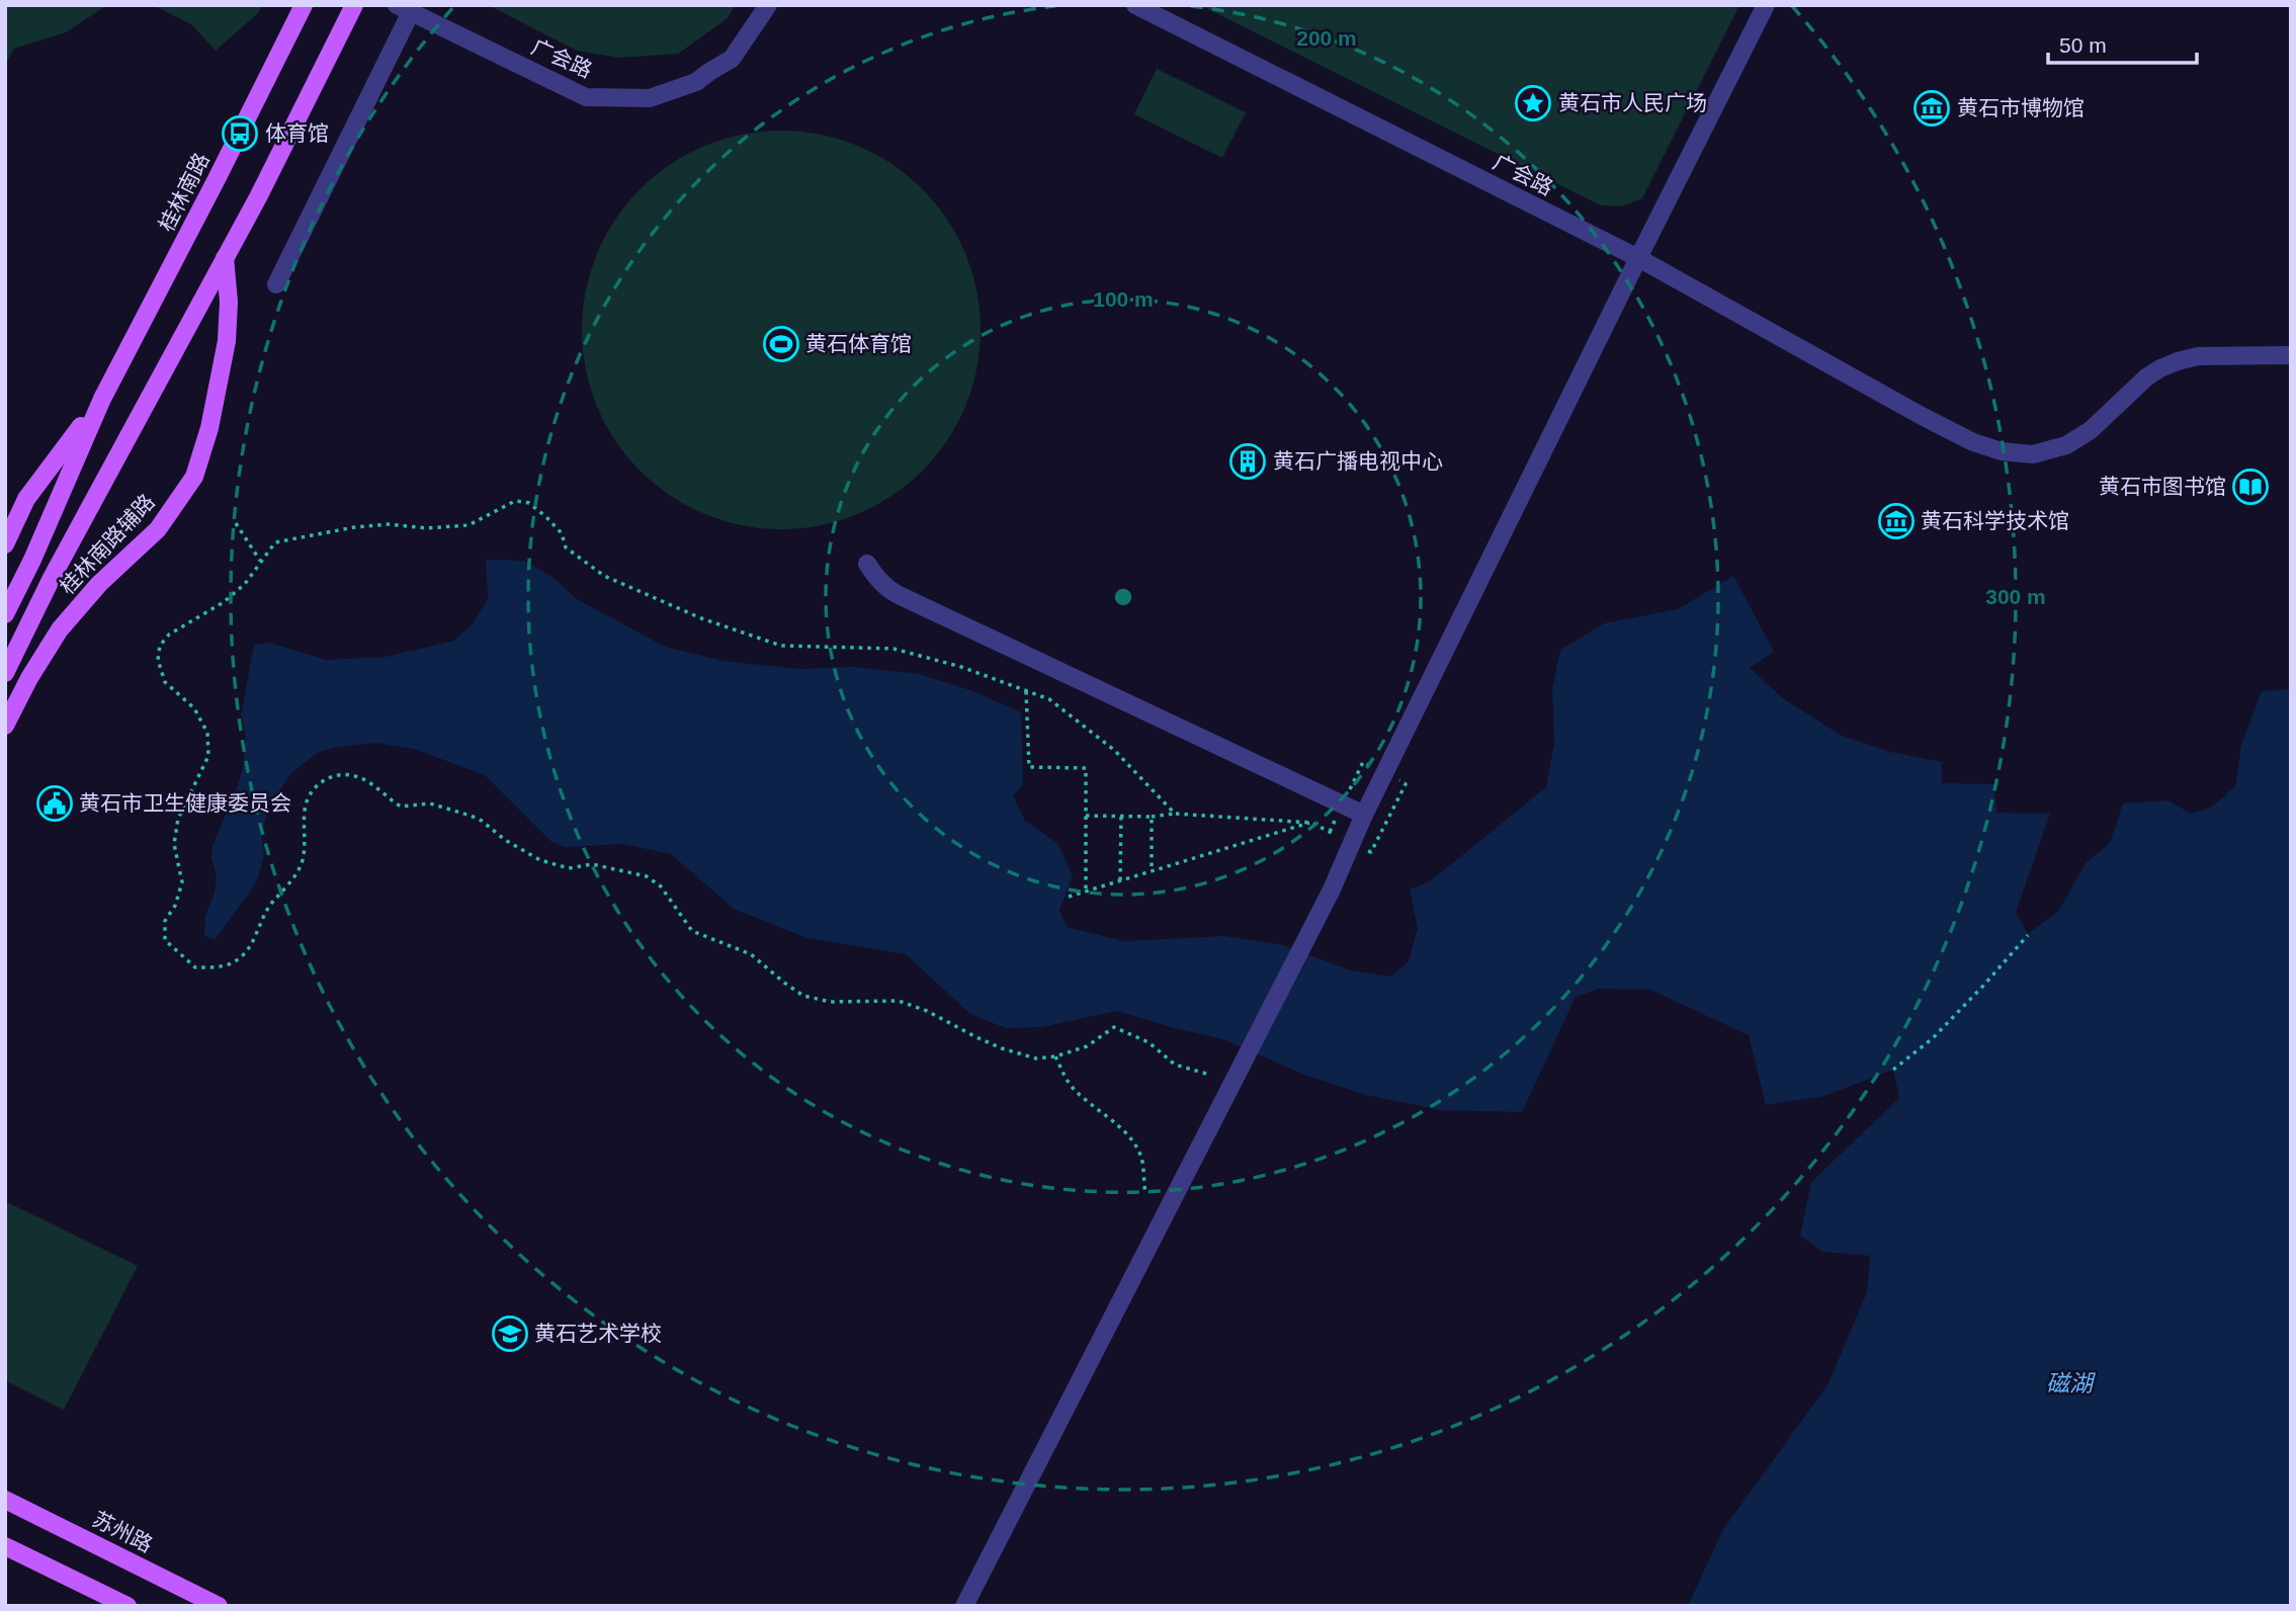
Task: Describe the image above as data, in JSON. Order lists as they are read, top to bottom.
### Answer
{
  "streets": {
    "main road": ["桂林南路", "桂林南路辅路", "苏州路"],
    "street": ["广会路"]
  },
  "water": ["磁湖"],
  "places": {
    "place": ["黄石市人民广场"],
    "museum": ["黄石市博物馆", "黄石科学技术馆"],
    "bus stop": ["体育馆"],
    "sports": ["黄石体育馆"],
    "building": ["黄石广播电视中心"],
    "library": ["黄石市图书馆"],
    "public building": ["黄石市卫生健康委员会"],
    "school or university": ["黄石艺术学校"]
  },
  "scale_bar": "50 m",
  "rings": ["200 m", "100 m", "300 m"]
}
